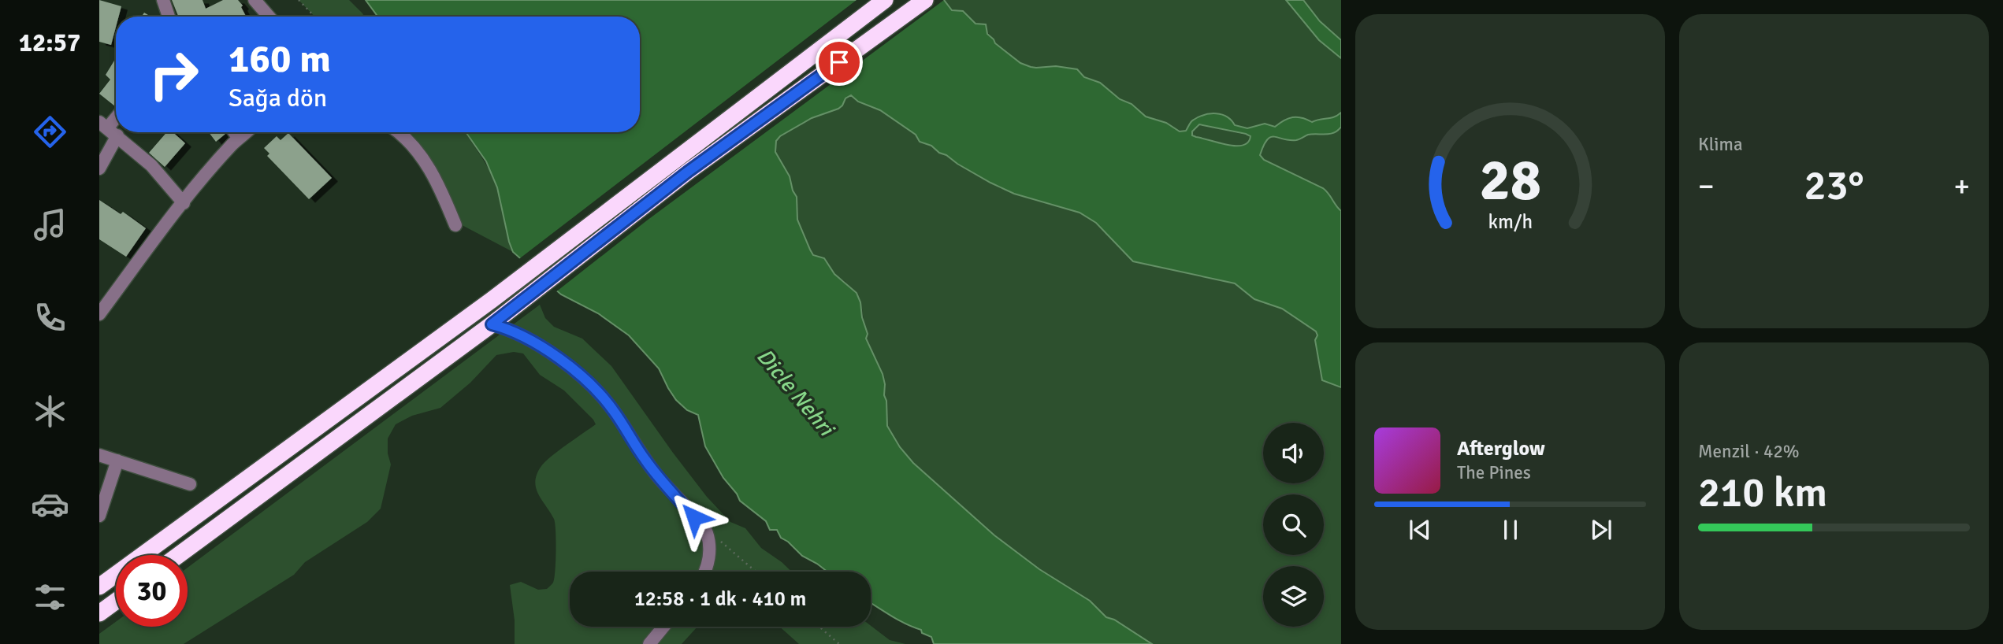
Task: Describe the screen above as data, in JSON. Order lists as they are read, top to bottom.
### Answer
{
  "water": ["Dicle Nehri"],
  "page": {
    "tabs": "12:57",
    "tile": [
      "Klima",
      ["Menzil · 42%", "210 km"]
    ],
    "turn": ["160 m", "Sağa dön"],
    "heat": ["−", "23°", "+"],
    "song": ["Afterglow", "The Pines"],
    "limit": "30",
    "trip": "12:58 · 1 dk · 410 m",
    "gauge": ["28", "km/h"]
  }
}
